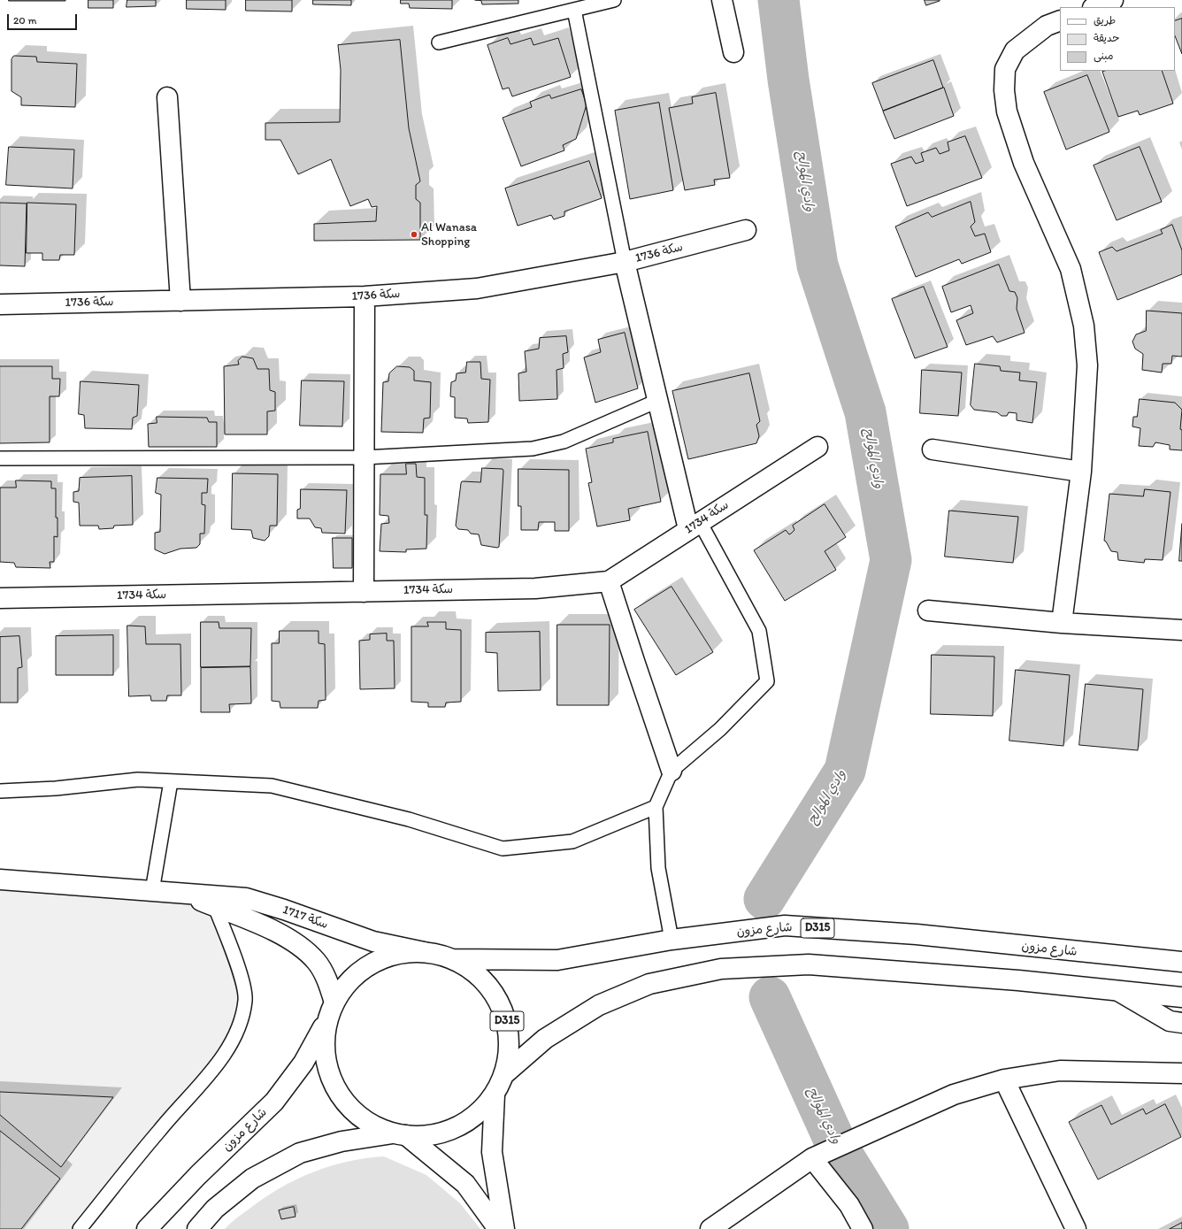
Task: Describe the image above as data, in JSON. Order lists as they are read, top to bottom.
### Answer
{
  "streets": {
    "street": [
      "سكة 1736",
      "سكة 1734",
      "سكة 1717",
      "D315",
      "شارع مزون"
    ]
  },
  "crossings": [
    ["سكة 1717", "D315"],
    ["سكة 1717", "شارع مزون"],
    ["D315", "شارع مزون"]
  ],
  "water": ["وادي الموالح"],
  "places": ["Al Wanasa Shopping"],
  "legend": ["طريق", "حديقة", "مبنى"],
  "scale_bar": "20 m"
}
